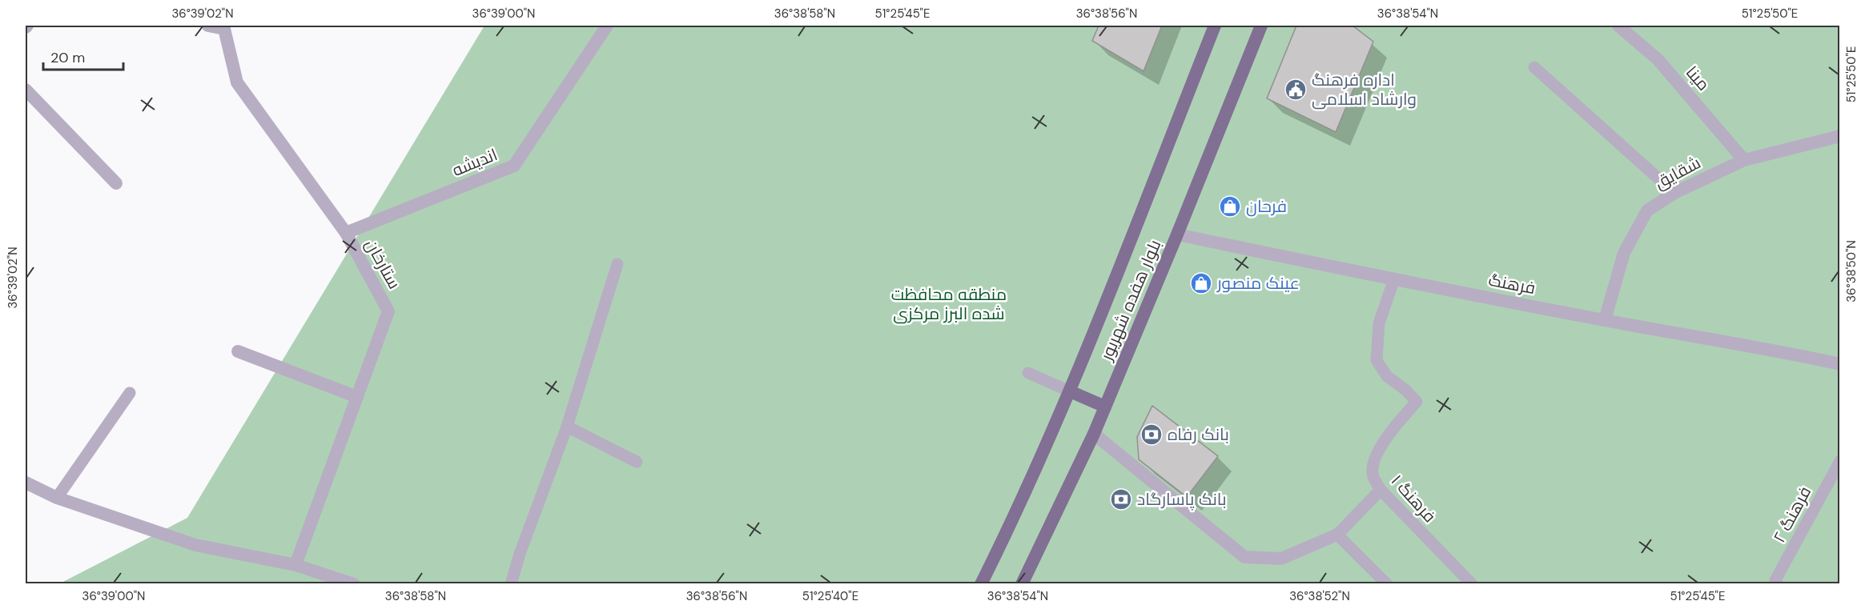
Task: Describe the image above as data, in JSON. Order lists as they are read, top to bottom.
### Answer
{
  "streets": {
    "main road": ["بلوار هفده شهریور"],
    "street": [
      "مینا",
      "اندیشه",
      "شقایق",
      "ستارخان",
      "فرهنگ"
    ],
    "lane": ["فرهنگ ۱", "فرهنگ ۲"]
  },
  "crossings": [
    ["مینا", "شقایق"],
    ["اندیشه", "ستارخان"],
    ["شقایق", "فرهنگ"],
    ["فرهنگ", "بلوار هفده شهریور"],
    ["فرهنگ", "فرهنگ ۱"]
  ],
  "parks": ["منطقه محافظت شده البرز مرکزی"],
  "places": {
    "public building": ["اداره فرهنگ وارشاد اسلامی"],
    "shop": ["فرحان", "عینک منصور"],
    "bank": ["بانک رفاه", "بانک پاسارگاد"]
  },
  "scale_bar": "20 m",
  "coordinates": [
    "36°39'02\"N",
    "36°39'00\"N",
    "36°38'58\"N",
    "51°25'45\"E",
    "36°38'56\"N",
    "36°38'54\"N",
    "51°25'50\"E",
    "36°38'50\"N",
    "51°25'40\"E",
    "36°38'52\"N"
  ]
}
